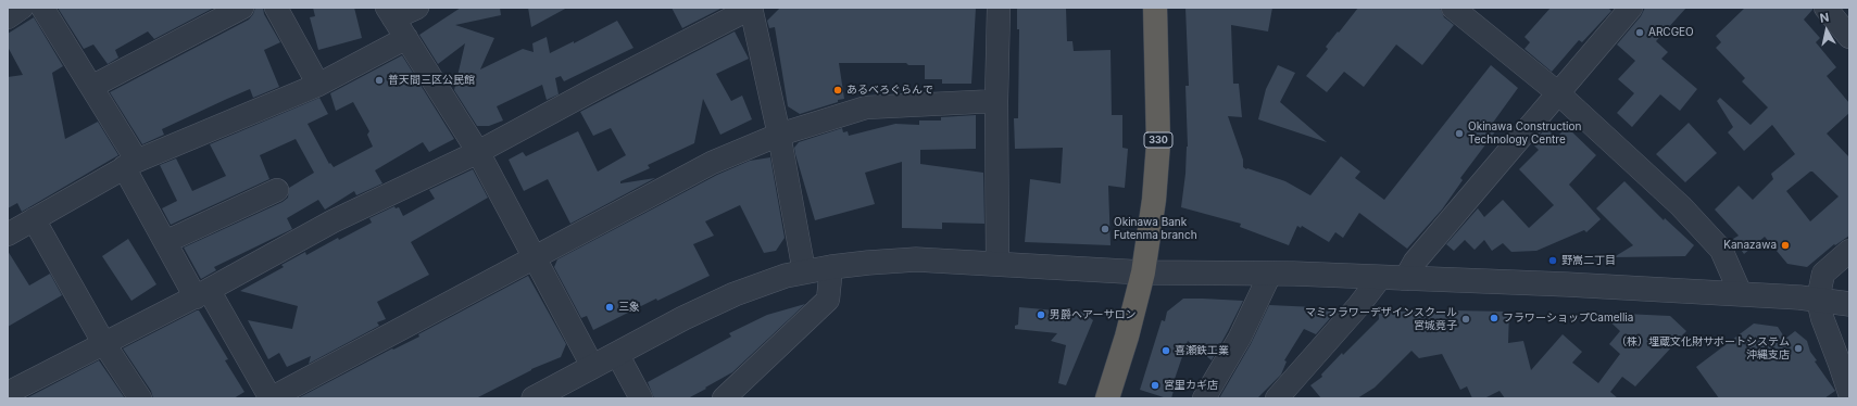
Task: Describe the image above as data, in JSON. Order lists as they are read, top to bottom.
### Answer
{
  "streets": {
    "highway": ["330"]
  },
  "places": [
    "ARCGEO",
    "普天間三区公民館",
    "あるべろぐらんで",
    "Okinawa Construction Technology Centre",
    "Okinawa Bank Futenma branch",
    "Kanazawa",
    "野嵩二丁目",
    "三象",
    "男爵ヘアーサロン",
    "フラワーショップCamellia",
    "マミフラワーデザインスクール 宮城竟子",
    "（株）埋蔵文化財サポートシステム 沖縄支店",
    "喜瀬鉄工業",
    "宮里カギ店"
  ],
  "north": "top"
}
